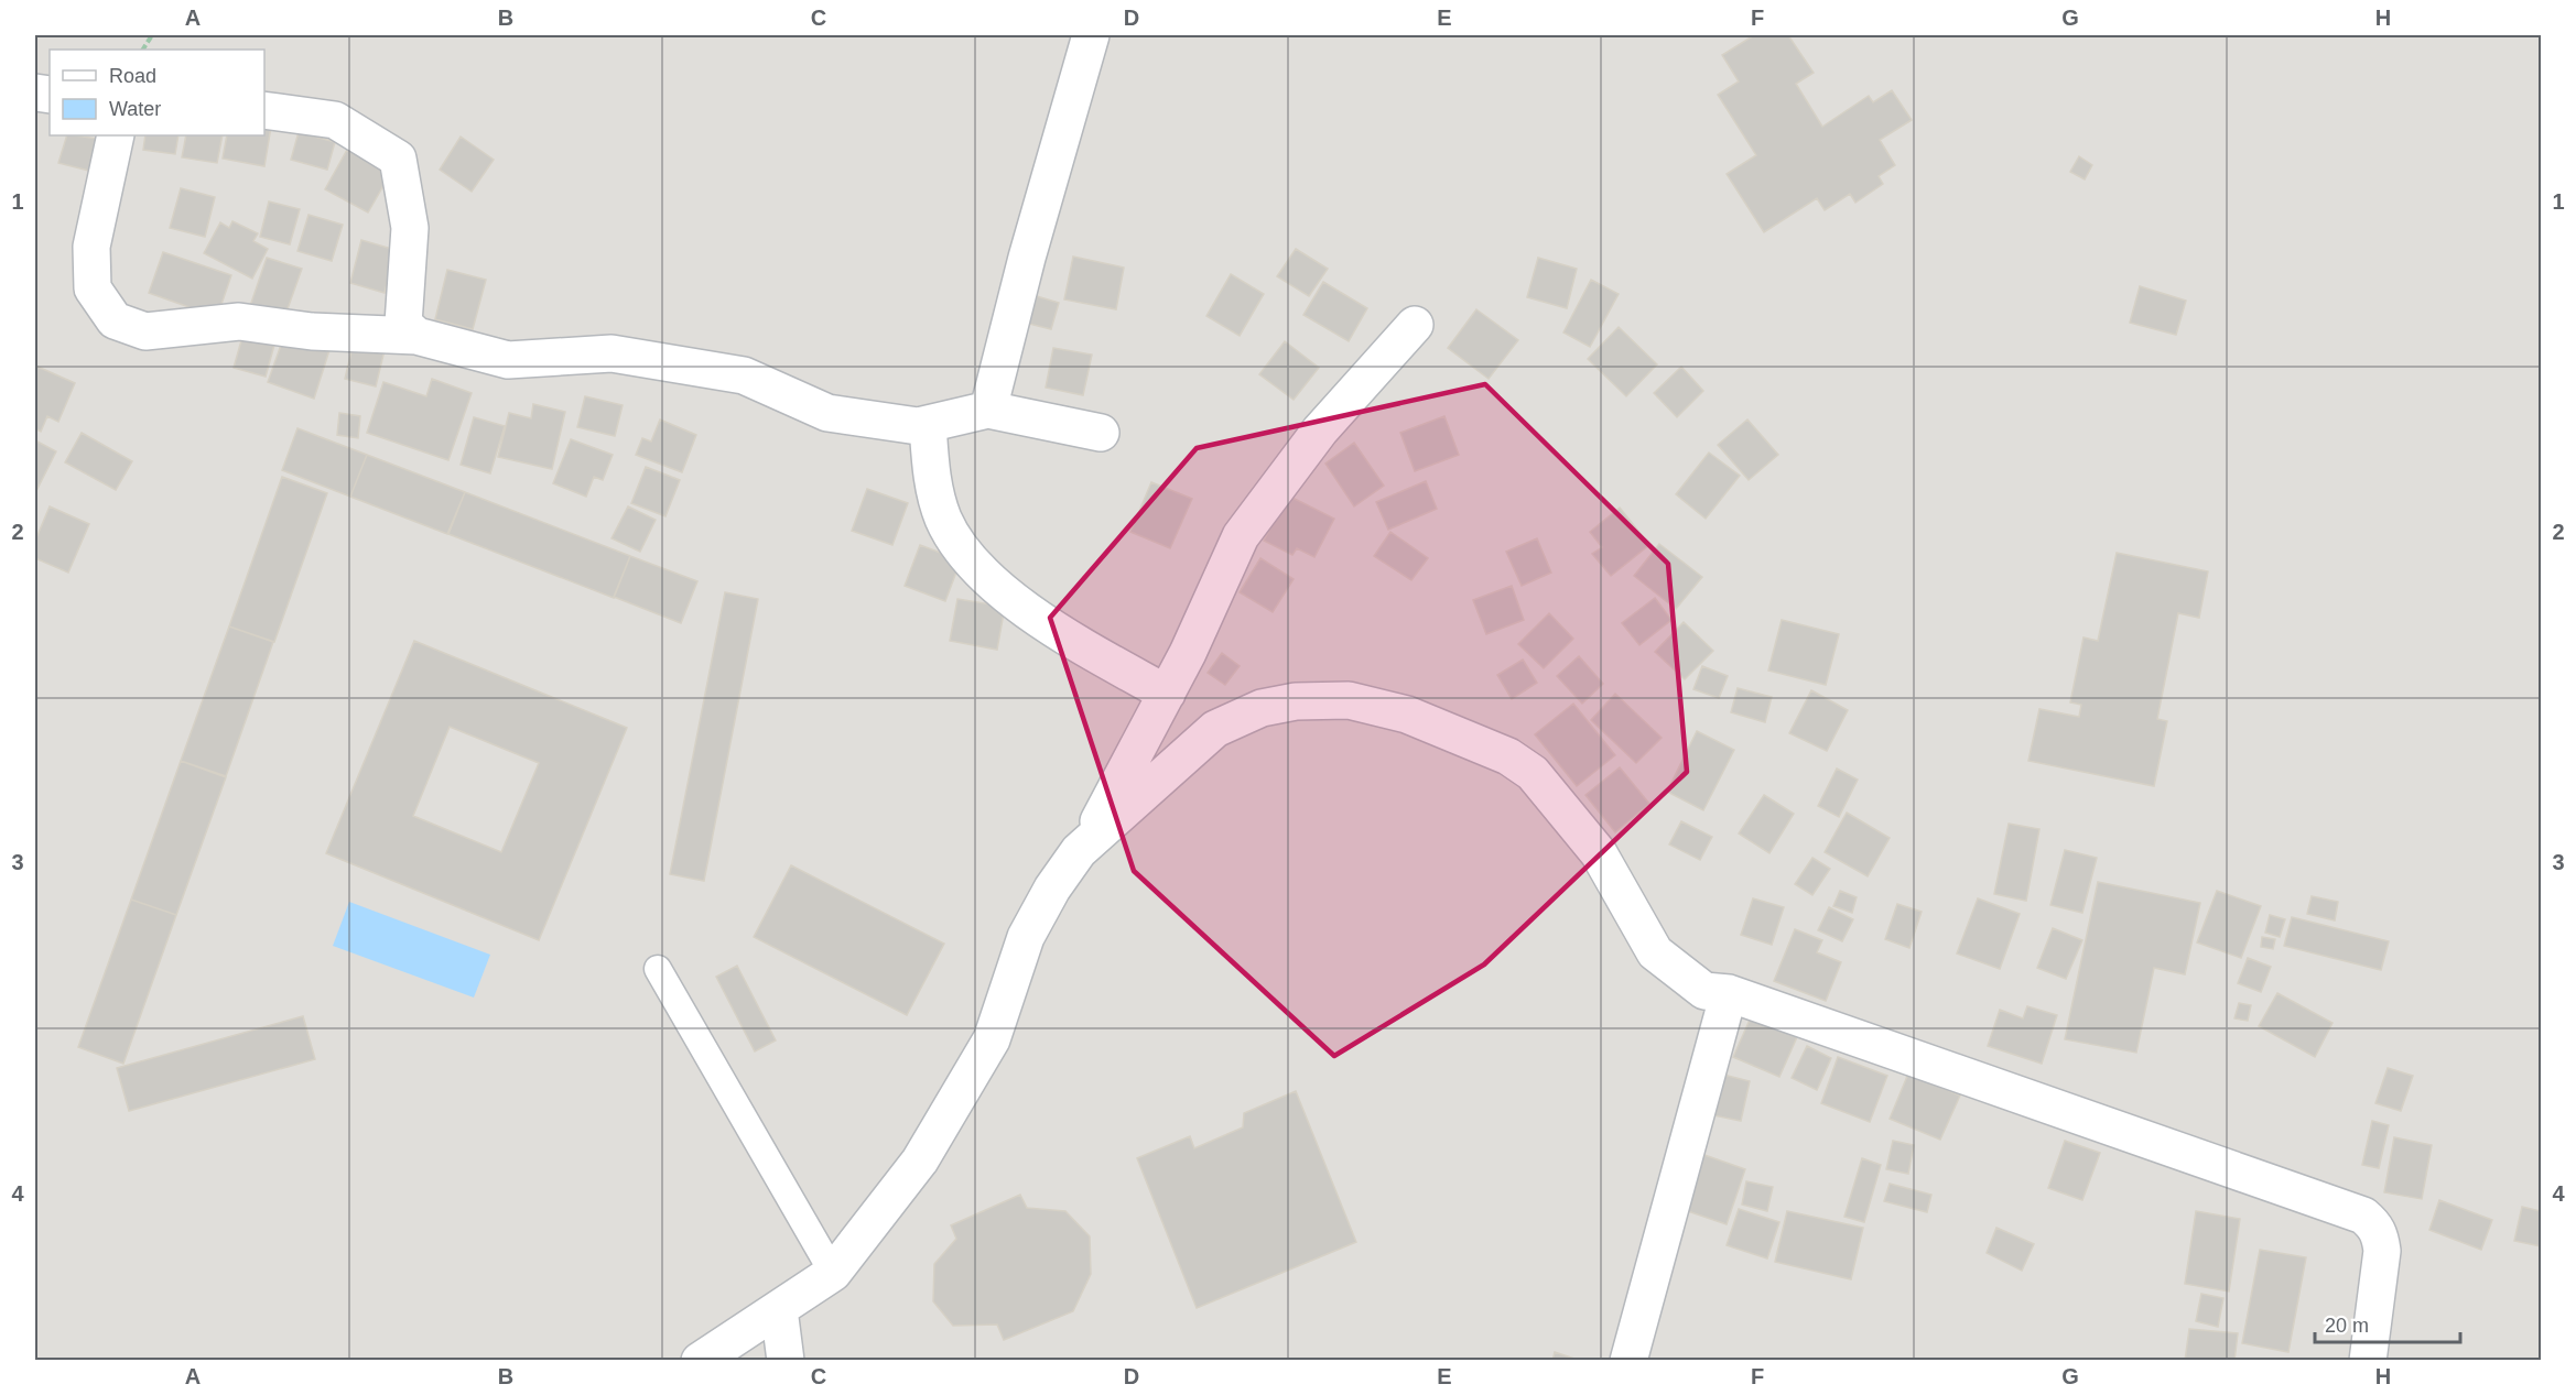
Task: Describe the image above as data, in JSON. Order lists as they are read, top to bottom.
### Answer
{
  "legend": ["Road", "Water"],
  "scale_bar": "20 m",
  "grid": {
    "columns": [
      "A",
      "B",
      "C",
      "D",
      "E",
      "F",
      "G",
      "H"
    ],
    "rows": [
      "1",
      "2",
      "3",
      "4"
    ]
  }
}
